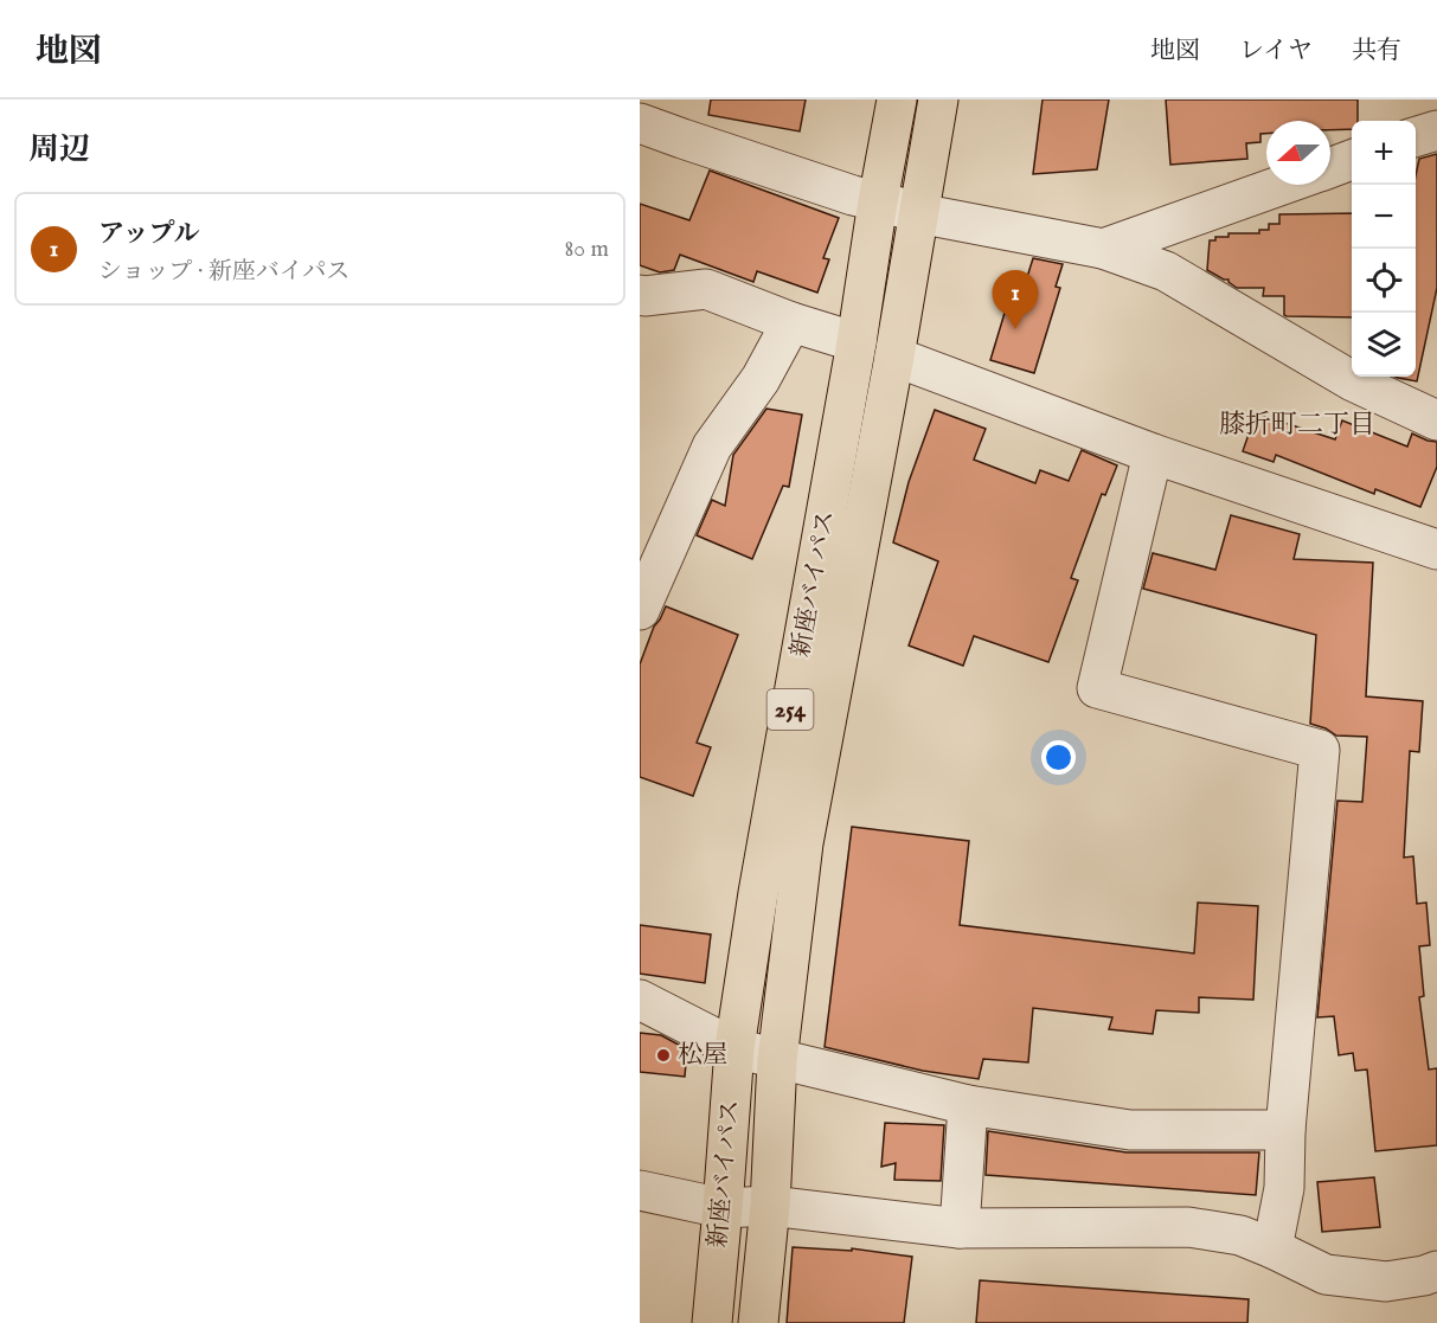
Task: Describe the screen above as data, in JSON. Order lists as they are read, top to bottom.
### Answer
{
  "streets": {
    "highway": ["新座バイパス", "254"]
  },
  "districts": ["膝折町二丁目"],
  "places": ["松屋"],
  "north": "left",
  "page": {
    "header": "地図",
    "nav": ["地図", "レイヤ", "共有"],
    "heading": "周辺",
    "map_buttons": ["+", "−"],
    "list": [
      {
        "mark": "1",
        "name": "アップル",
        "note": "ショップ · 新座バイパス",
        "value": "80 m"
      }
    ],
    "pins": "1"
  }
}
